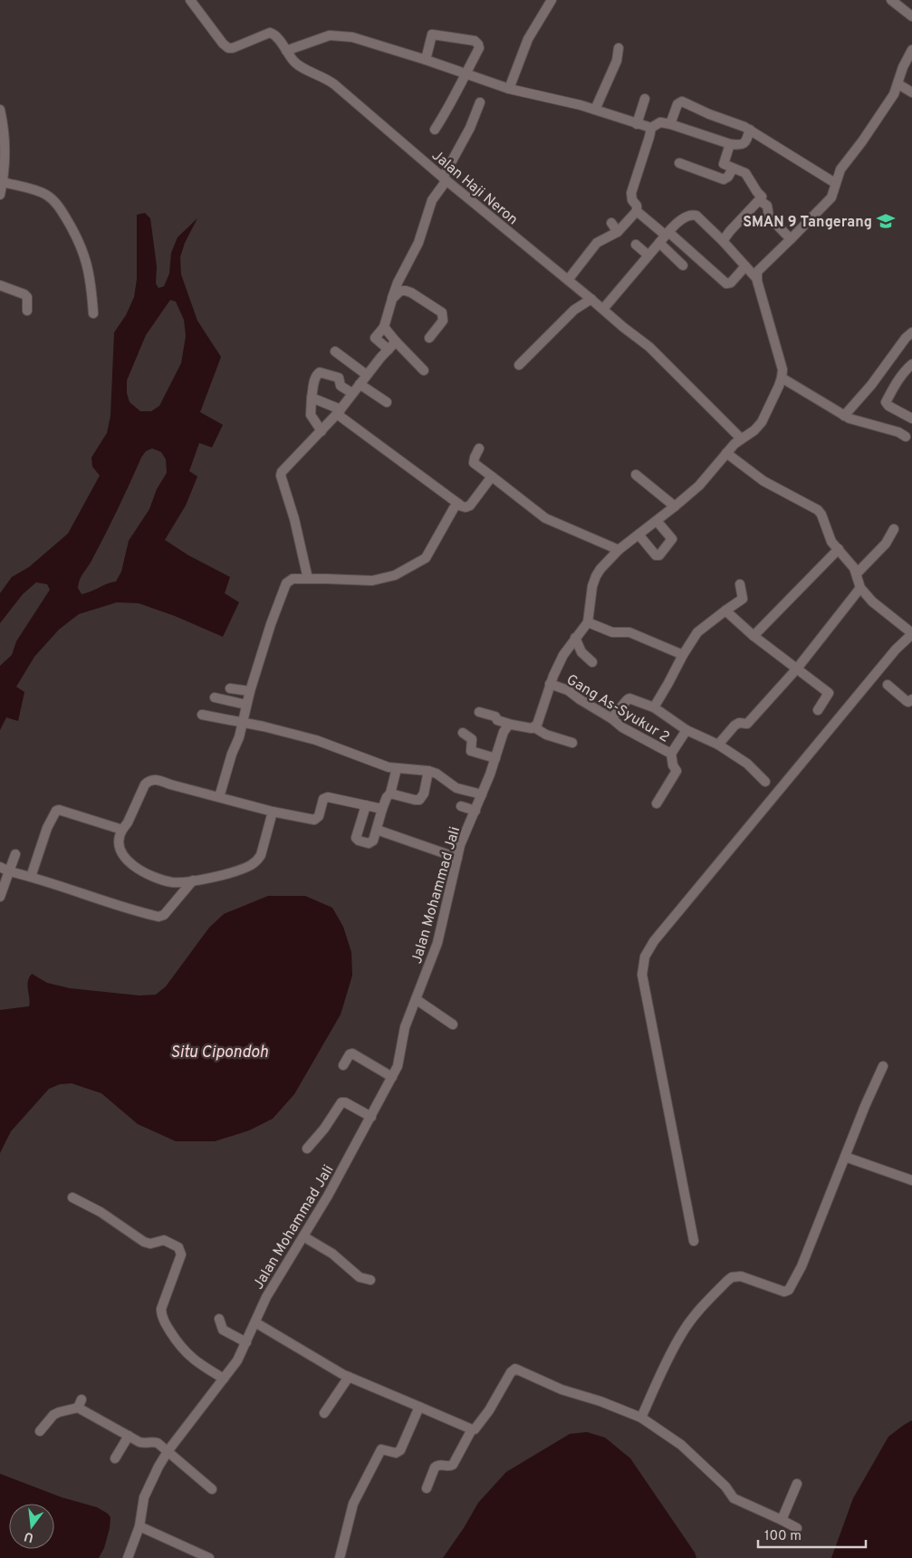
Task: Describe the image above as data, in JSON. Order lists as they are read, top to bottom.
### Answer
{
  "streets": {
    "street": ["Jalan Haji Neron", "Gang As-Syukur 2", "Jalan Mohammad Jali"]
  },
  "water": ["Situ Cipondoh"],
  "places": {
    "school or university": ["SMAN 9 Tangerang"]
  },
  "scale_bar": "100 m",
  "north": "bottom"
}
